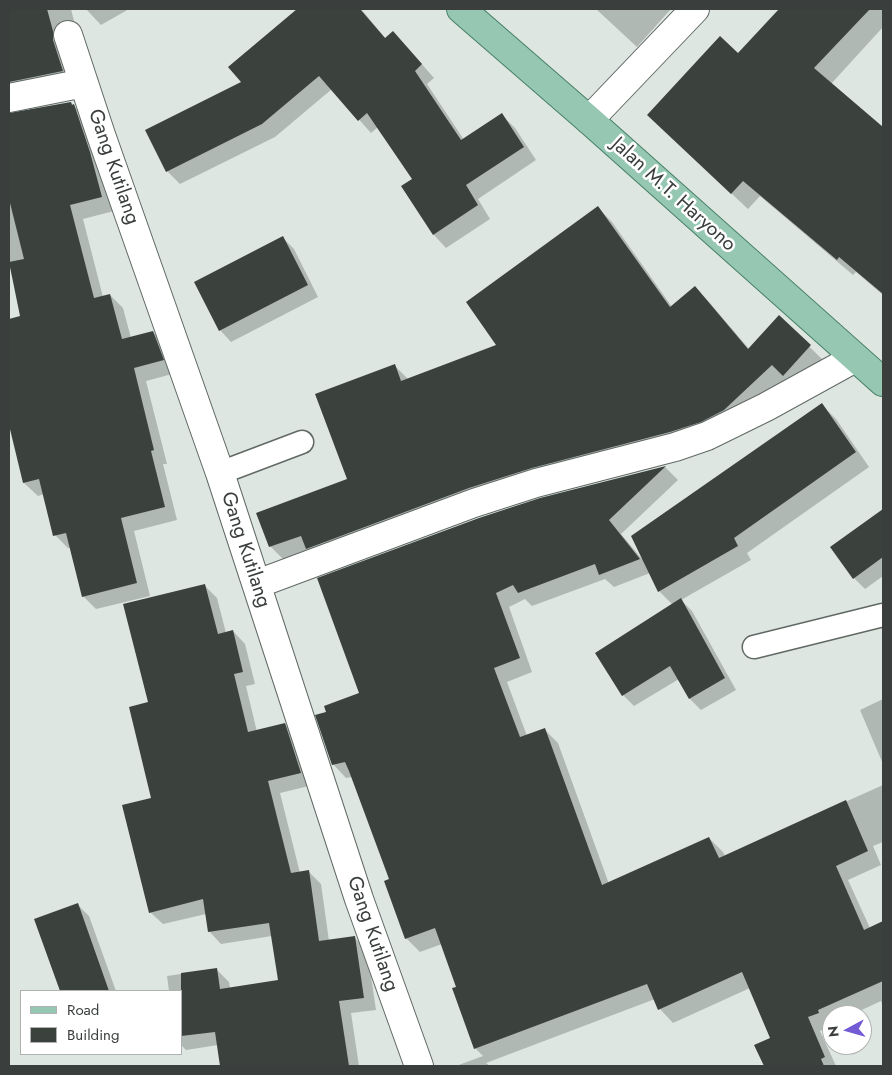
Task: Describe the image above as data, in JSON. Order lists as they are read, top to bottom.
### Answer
{
  "streets": {
    "main road": ["Jalan M.T. Haryono"],
    "street": ["Gang Kutilang"]
  },
  "legend": ["Road", "Building"],
  "north": "left"
}
